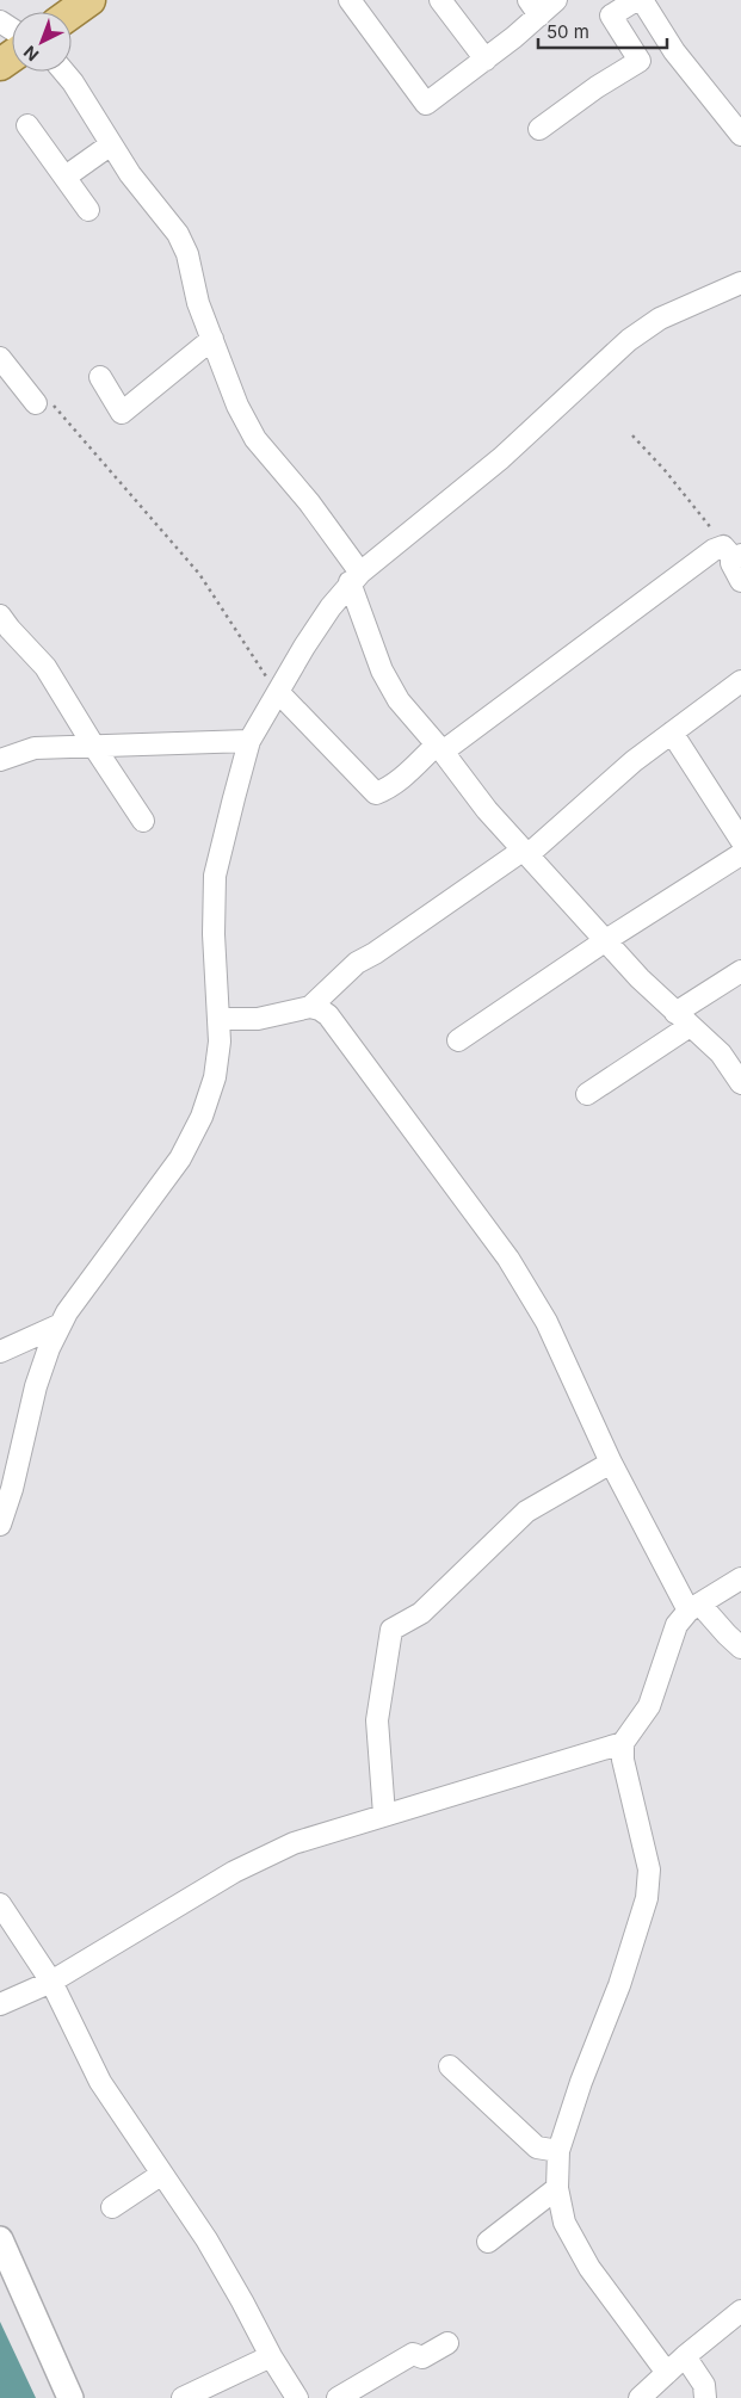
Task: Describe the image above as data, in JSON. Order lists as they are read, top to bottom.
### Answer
{
  "scale_bar": "50 m",
  "north": "bottom left"
}
